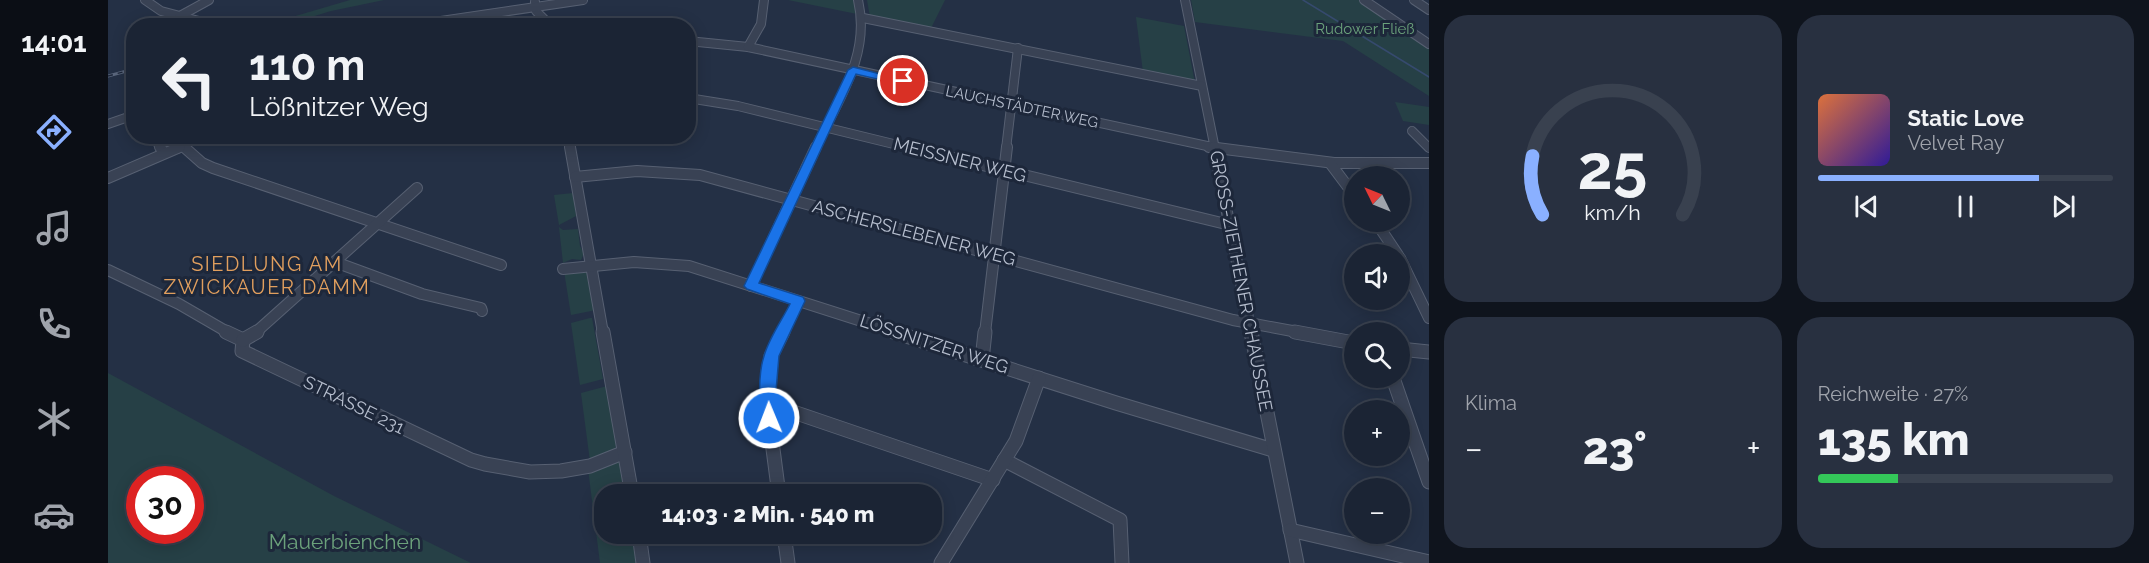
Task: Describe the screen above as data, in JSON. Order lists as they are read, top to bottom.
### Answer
{
  "streets": {
    "street": [
      "LAUCHSTÄDTER WEG",
      "MEISSNER WEG",
      "ASCHERSLEBENER WEG",
      "GROSS-ZIETHENER CHAUSSEE",
      "LÖSSNITZER WEG",
      "STRASSE 231"
    ]
  },
  "crossings": [
    ["LAUCHSTÄDTER WEG", "GROSS-ZIETHENER CHAUSSEE"],
    ["MEISSNER WEG", "GROSS-ZIETHENER CHAUSSEE"],
    ["ASCHERSLEBENER WEG", "GROSS-ZIETHENER CHAUSSEE"],
    ["GROSS-ZIETHENER CHAUSSEE", "LÖSSNITZER WEG"]
  ],
  "districts": ["SIEDLUNG AM ZWICKAUER DAMM"],
  "parks": ["Rudower Fließ", "Mauerbienchen"],
  "north": "top left",
  "page": {
    "tabs": "14:01",
    "turn": ["110 m", "Lößnitzer Weg"],
    "song": ["Static Love", "Velvet Ray"],
    "map_buttons": ["+", "−"],
    "tile": [
      "Klima",
      ["Reichweite · 27%", "135 km"]
    ],
    "heat": ["−", "23°", "+"],
    "limit": "30",
    "trip": "14:03 · 2 Min. · 540 m",
    "gauge": ["25", "km/h"]
  }
}
